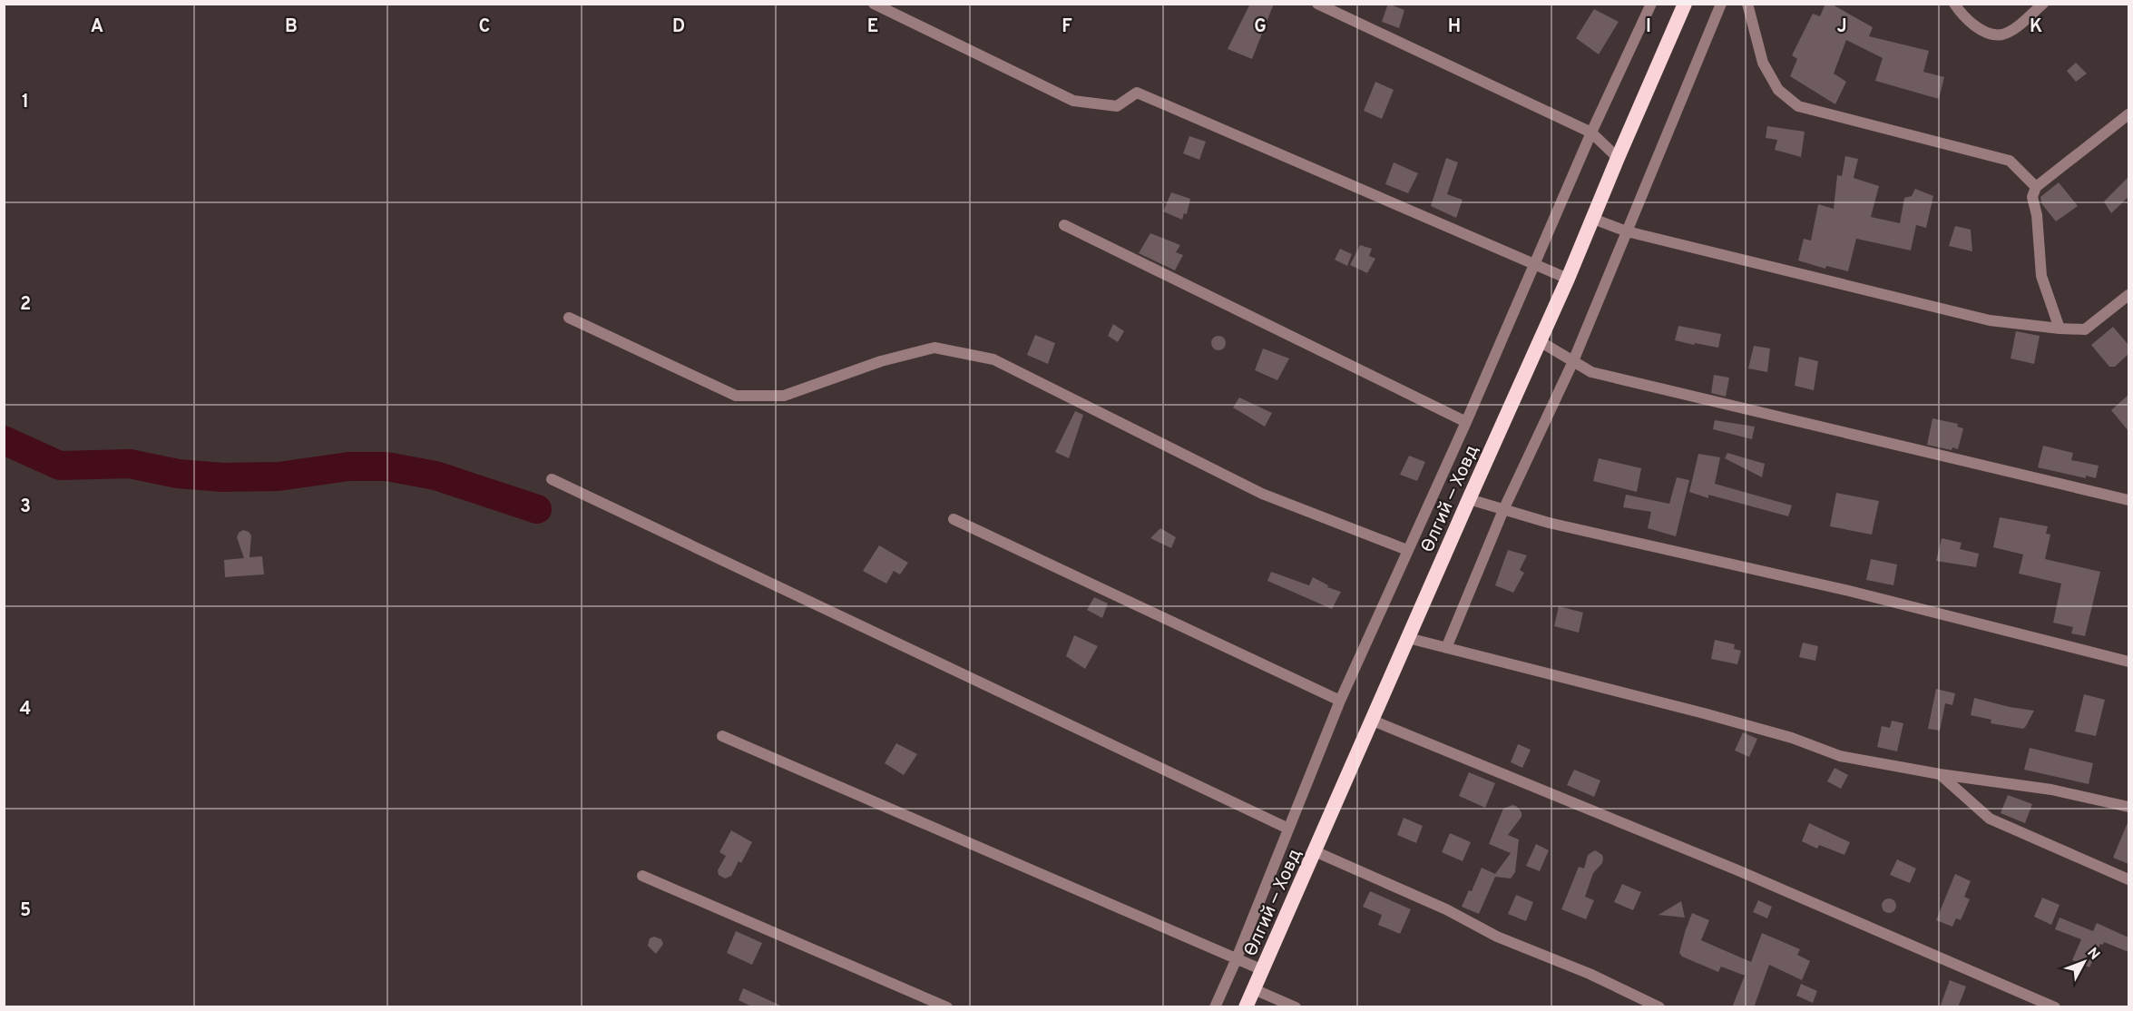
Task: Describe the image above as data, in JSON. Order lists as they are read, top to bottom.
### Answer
{
  "streets": {
    "highway": ["Өлгий — Ховд"]
  },
  "north": "top right",
  "grid": {
    "columns": [
      "A",
      "B",
      "C",
      "D",
      "E",
      "F",
      "G",
      "H",
      "I",
      "J",
      "K"
    ],
    "rows": [
      "1",
      "2",
      "3",
      "4",
      "5"
    ]
  }
}
